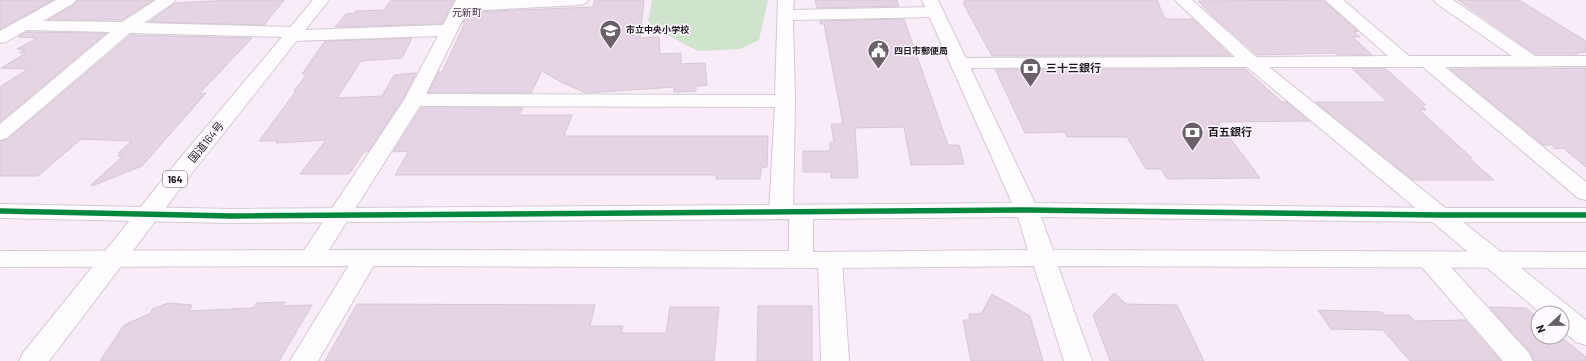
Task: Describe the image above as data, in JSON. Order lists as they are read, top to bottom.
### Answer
{
  "streets": {
    "main road": ["国道164号", "164"]
  },
  "districts": ["元新町"],
  "places": {
    "school or university": ["市立中央小学校"],
    "public building": ["四日市郵便局"],
    "bank": ["三十三銀行", "百五銀行"]
  },
  "north": "left"
}
